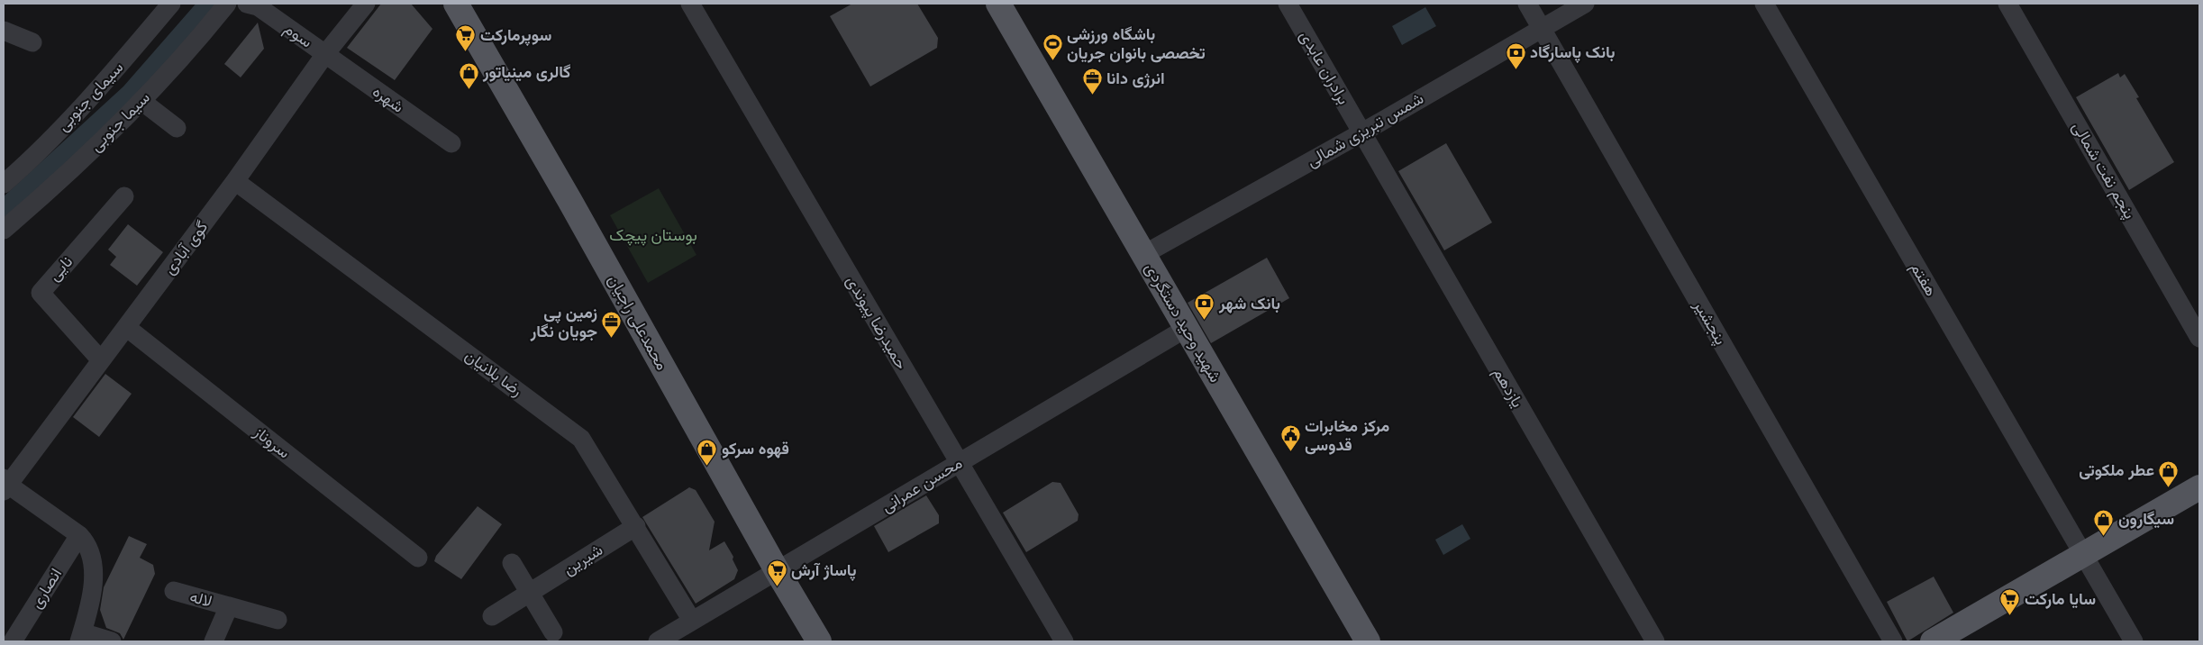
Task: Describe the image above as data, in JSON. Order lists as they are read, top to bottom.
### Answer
{
  "streets": {
    "main road": ["محمدعلی راجیان", "شهید وحید دستگردی"],
    "street": [
      "سوم",
      "برادران عابدی",
      "سیمای جنوبی",
      "شهره",
      "سیما جنوبی",
      "شمس تبریزی شمالی",
      "پنجم نفت شمالی",
      "گوی آبادی",
      "نایی",
      "هفتم",
      "حمیدرضا پیوندی",
      "پنجشیر",
      "رضا بلانیان",
      "یازدهم",
      "سروناز",
      "محسن عمرانی",
      "شیرین",
      "انصاری",
      "لاله"
    ]
  },
  "crossings": [
    ["سوم", "شهره"],
    ["سوم", "گوی آبادی"],
    ["برادران عابدی", "شمس تبریزی شمالی"],
    ["برادران عابدی", "یازدهم"],
    ["شهره", "گوی آبادی"],
    ["شمس تبریزی شمالی", "شهید وحید دستگردی"],
    ["شمس تبریزی شمالی", "پنجشیر"],
    ["شمس تبریزی شمالی", "یازدهم"],
    ["گوی آبادی", "نایی"],
    ["گوی آبادی", "رضا بلانیان"],
    ["گوی آبادی", "سروناز"],
    ["محمدعلی راجیان", "محسن عمرانی"],
    ["حمیدرضا پیوندی", "محسن عمرانی"],
    ["شهید وحید دستگردی", "محسن عمرانی"],
    ["رضا بلانیان", "محسن عمرانی"],
    ["رضا بلانیان", "شیرین"]
  ],
  "parks": ["بوستان پیچک"],
  "places": {
    "supermarket": ["سوپرمارکت", "پاساژ آرش", "سایا مارکت"],
    "sports": ["باشگاه ورزشی تخصصی بانوان جریان"],
    "bank": ["بانک پاسارگاد", "بانک شهر"],
    "shop": [
      "گالری مینیاتور",
      "قهوه سرکو",
      "عطر ملکوتی",
      "سیگارون"
    ],
    "office": ["انرژی دانا", "زمین پی جویان نگار"],
    "public building": ["مرکز مخابرات قدوسی"]
  }
}
